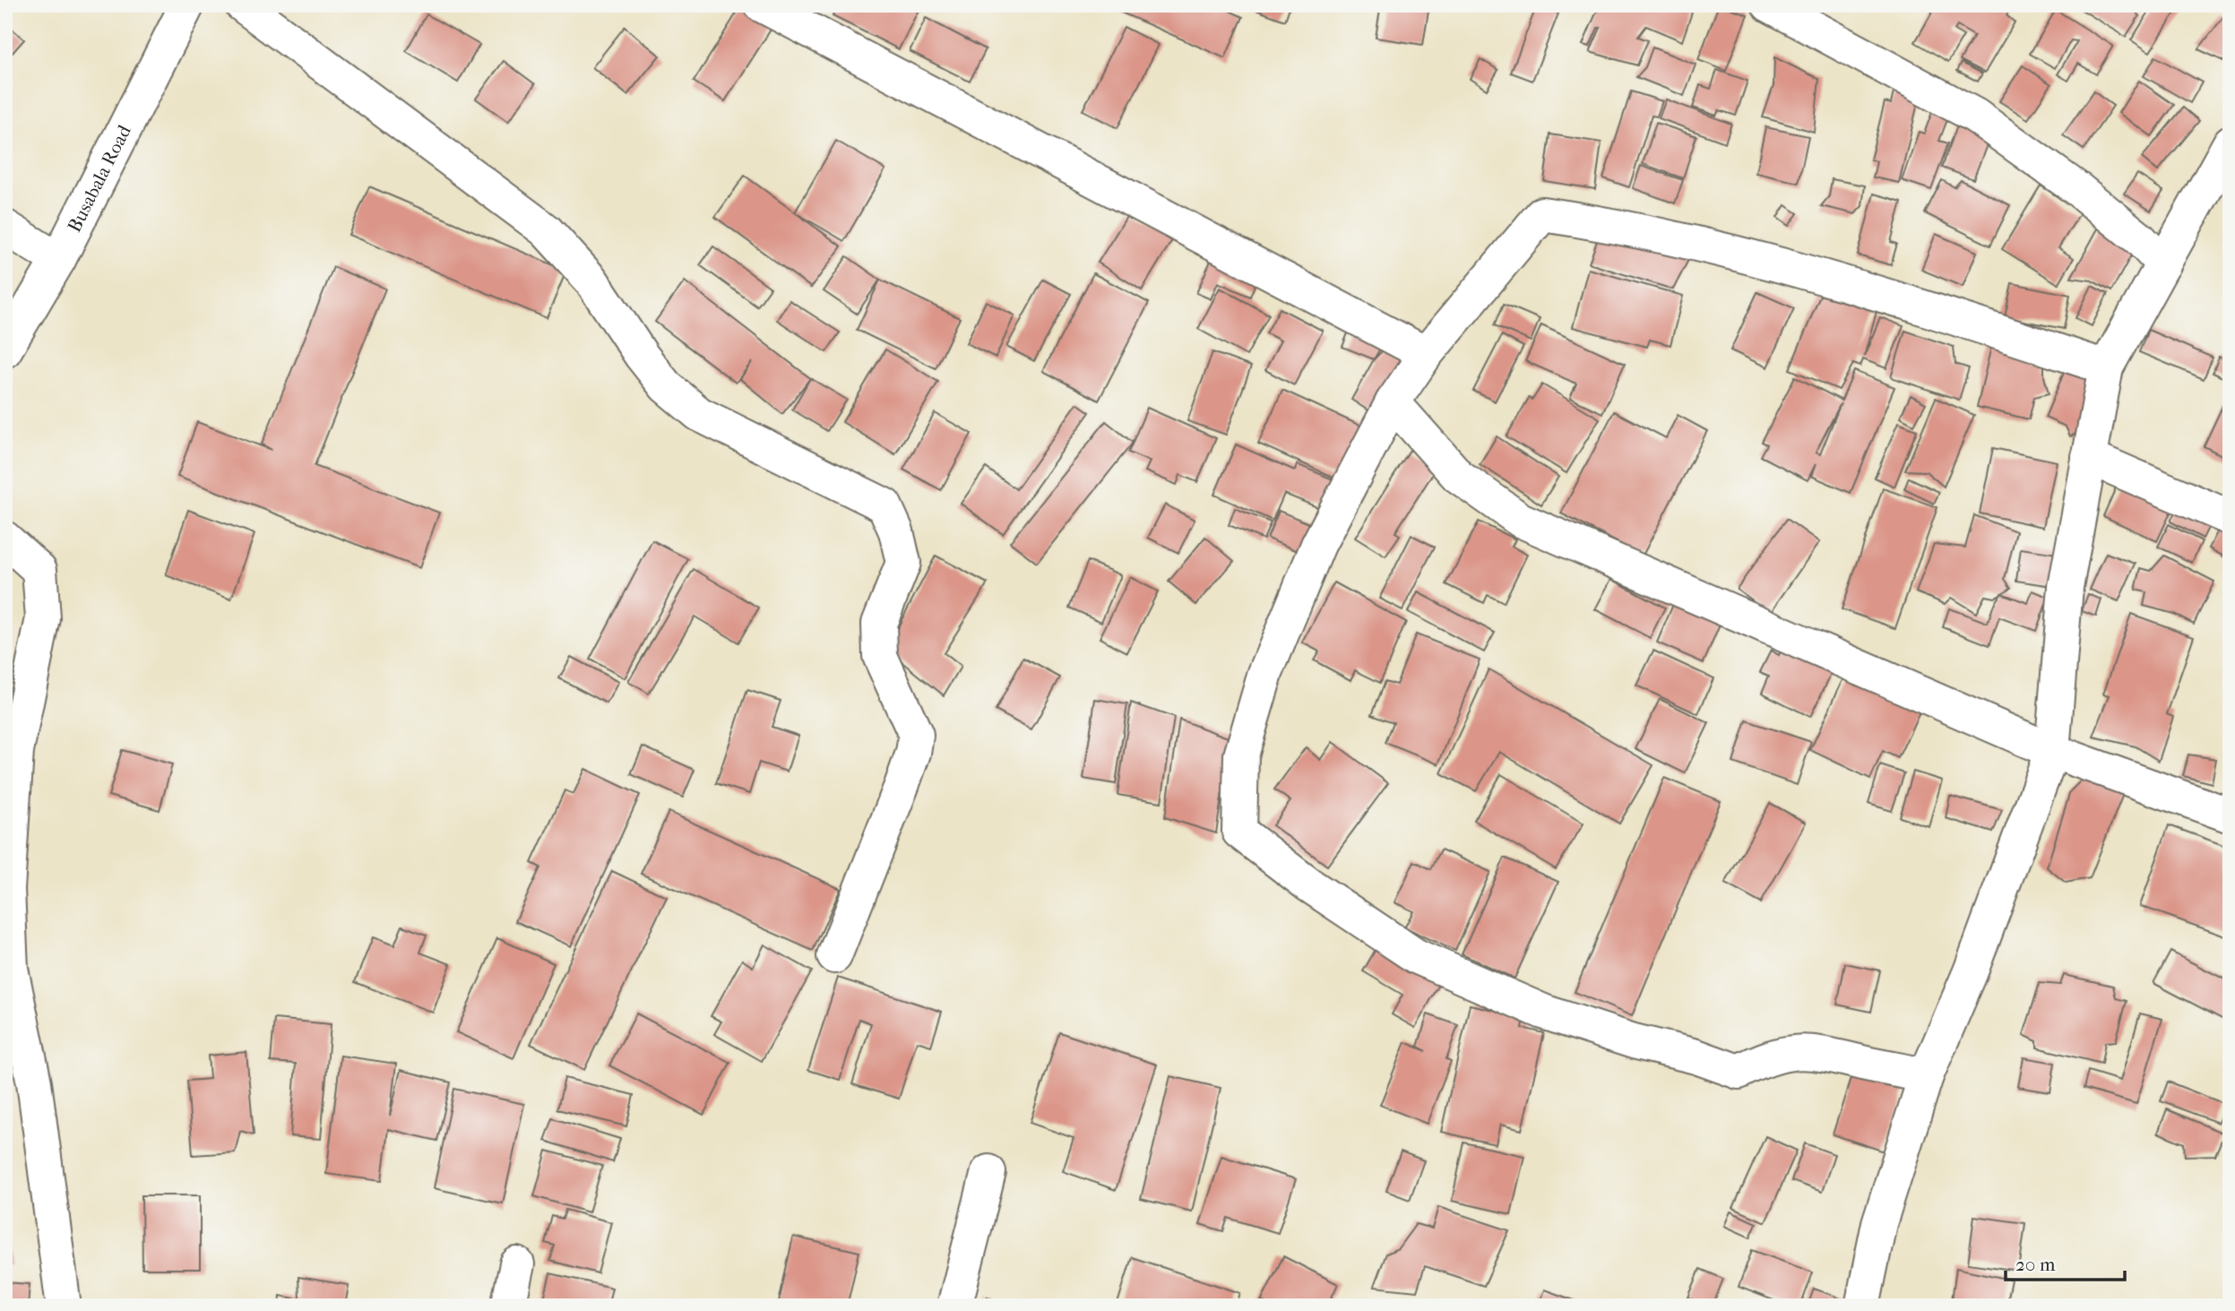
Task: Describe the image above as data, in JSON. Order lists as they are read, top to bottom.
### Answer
{
  "streets": {
    "street": ["Busabala Road"]
  },
  "scale_bar": "20 m"
}
